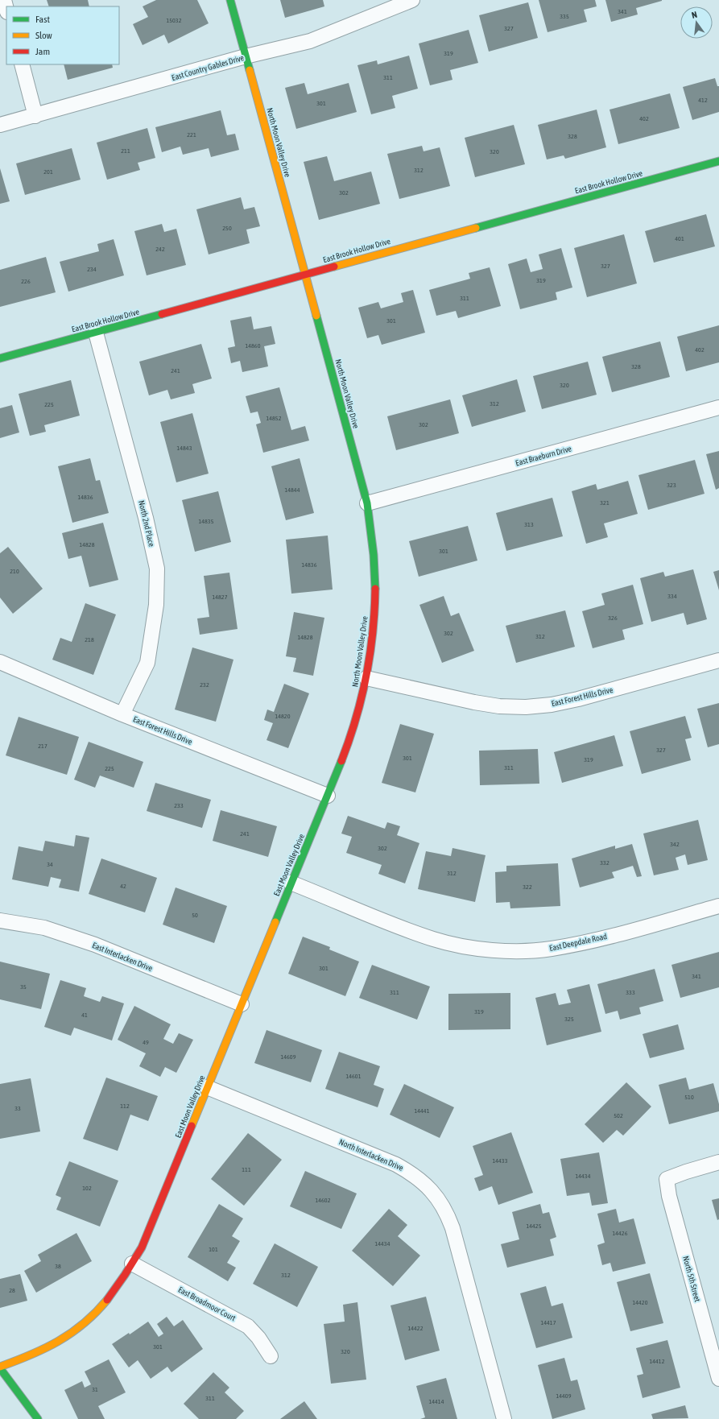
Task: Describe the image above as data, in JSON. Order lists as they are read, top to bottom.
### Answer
{
  "streets": {
    "street": [
      "East Country Gables Drive",
      "North Moon Valley Drive",
      "East Brook Hollow Drive",
      "East Braeburn Drive",
      "North 2nd Place",
      "East Forest Hills Drive",
      "East Moon Valley Drive",
      "East Deepdale Road",
      "East Interlacken Drive",
      "North Interlacken Drive",
      "North 5th Street",
      "East Broadmoor Court"
    ]
  },
  "crossings": [
    ["East Country Gables Drive", "North Moon Valley Drive"],
    ["North Moon Valley Drive", "East Brook Hollow Drive"],
    ["North Moon Valley Drive", "East Braeburn Drive"],
    ["North Moon Valley Drive", "East Forest Hills Drive"],
    ["North Moon Valley Drive", "East Moon Valley Drive"],
    ["East Brook Hollow Drive", "North 2nd Place"],
    ["North 2nd Place", "East Forest Hills Drive"],
    ["East Forest Hills Drive", "East Moon Valley Drive"],
    ["East Moon Valley Drive", "East Deepdale Road"],
    ["East Moon Valley Drive", "East Interlacken Drive"],
    ["East Moon Valley Drive", "North Interlacken Drive"],
    ["East Moon Valley Drive", "East Broadmoor Court"]
  ],
  "house_numbers": [
    "341",
    "335",
    "15032",
    "327",
    "319",
    "311",
    "412",
    "301",
    "402",
    "221",
    "328",
    "211",
    "320",
    "312",
    "201",
    "302",
    "250",
    "401",
    "242",
    "327",
    "234",
    "319",
    "226",
    "311",
    "301",
    "14860",
    "402",
    "328",
    "241",
    "320",
    "312",
    "225",
    "14852",
    "302",
    "14843",
    "323",
    "14844",
    "14836",
    "321",
    "14835",
    "313",
    "14828",
    "301",
    "14836",
    "210",
    "334",
    "14827",
    "326",
    "302",
    "312",
    "14828",
    "218",
    "232",
    "14820",
    "217",
    "327",
    "301",
    "319",
    "311",
    "225",
    "233",
    "241",
    "342",
    "302",
    "332",
    "34",
    "312",
    "42",
    "322",
    "50",
    "301",
    "341",
    "35",
    "311",
    "333",
    "319",
    "41",
    "325",
    "49",
    "14609",
    "14601",
    "510",
    "112",
    "33",
    "14441",
    "502",
    "14433",
    "111",
    "14434",
    "102",
    "14602",
    "14425",
    "14426",
    "14434",
    "101",
    "38",
    "312",
    "28",
    "14420",
    "14417",
    "14422",
    "301",
    "320",
    "14412",
    "31",
    "14409",
    "311",
    "14414"
  ],
  "legend": ["Fast", "Slow", "Jam"],
  "north": "top"
}
